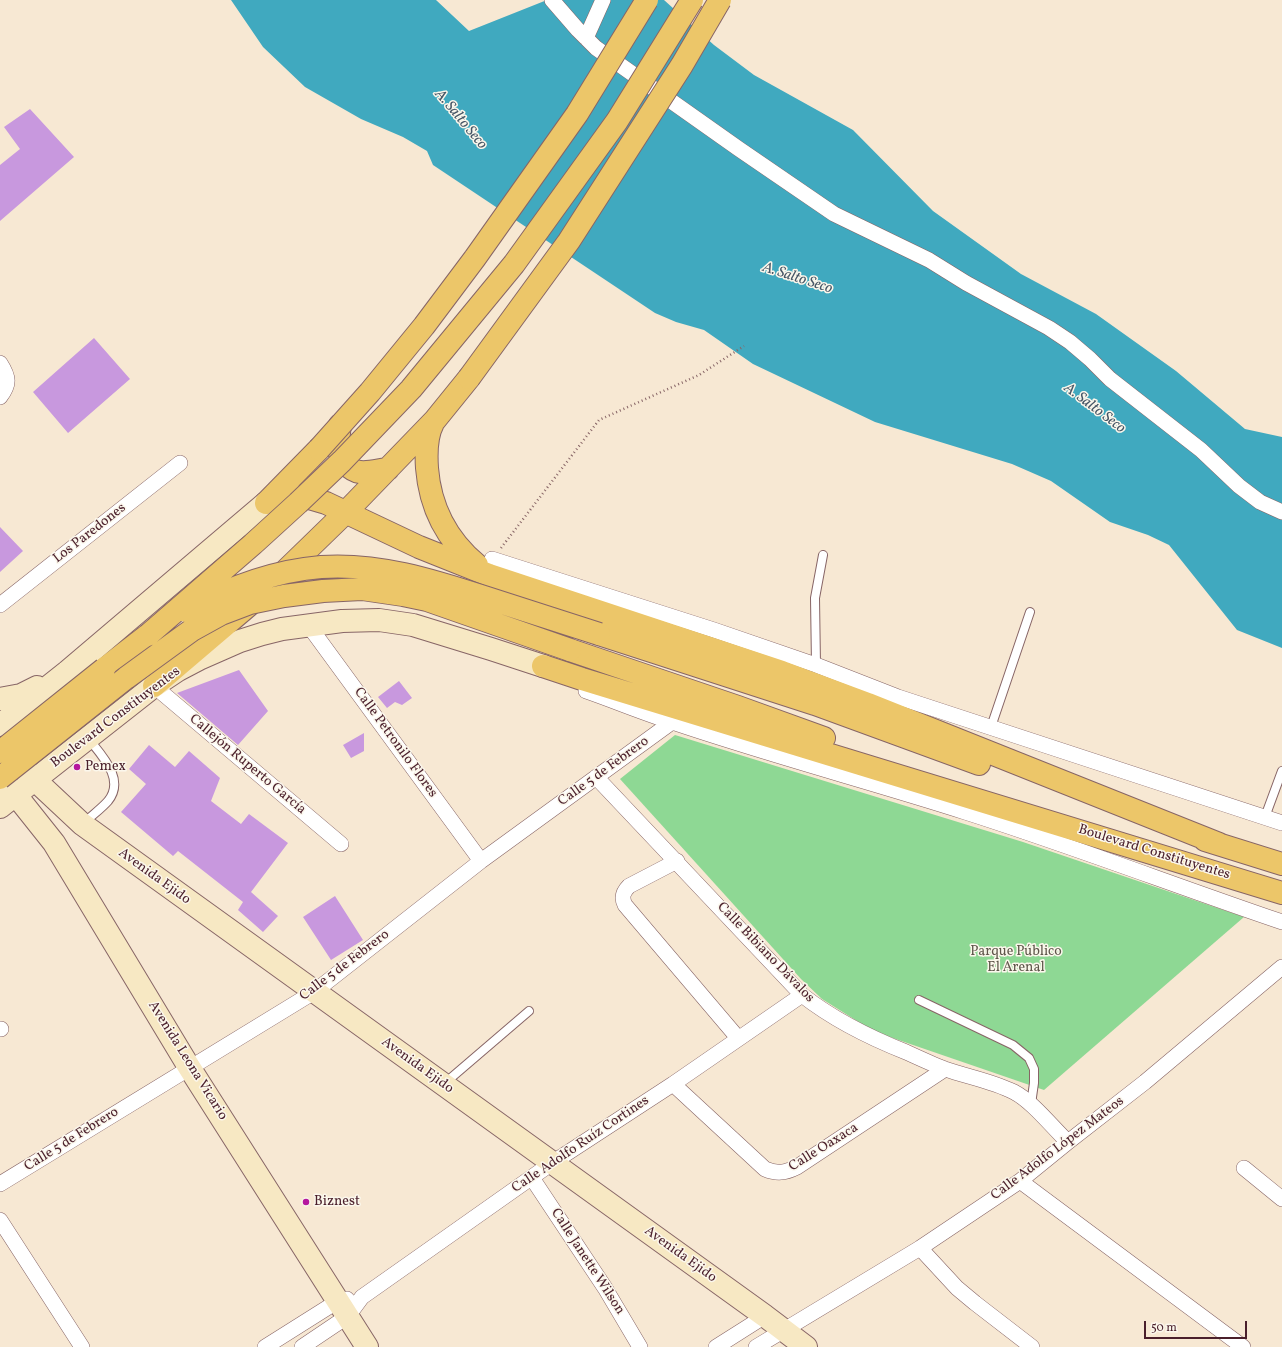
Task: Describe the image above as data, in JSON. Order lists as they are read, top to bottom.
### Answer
{
  "streets": {
    "highway": ["Boulevard Constituyentes"],
    "street": [
      "Los Paredones",
      "Calle Petronilo Flores",
      "Callejón Ruperto García",
      "Calle 5 de Febrero",
      "Avenida Ejido",
      "Calle Bibiano Dávalos",
      "Avenida Leona Vicario",
      "Calle Adolfo Ruíz Cortines",
      "Calle Oaxaca",
      "Calle Adolfo López Mateos",
      "Calle Janette Wilson"
    ]
  },
  "crossings": [
    ["Boulevard Constituyentes", "Calle Petronilo Flores"],
    ["Boulevard Constituyentes", "Callejón Ruperto García"],
    ["Boulevard Constituyentes", "Avenida Ejido"],
    ["Boulevard Constituyentes", "Avenida Leona Vicario"],
    ["Calle Petronilo Flores", "Calle 5 de Febrero"],
    ["Calle 5 de Febrero", "Avenida Ejido"],
    ["Calle 5 de Febrero", "Calle Bibiano Dávalos"],
    ["Calle 5 de Febrero", "Avenida Leona Vicario"],
    ["Avenida Ejido", "Calle Adolfo Ruíz Cortines"],
    ["Avenida Ejido", "Calle Adolfo López Mateos"],
    ["Calle Bibiano Dávalos", "Calle Adolfo Ruíz Cortines"],
    ["Calle Bibiano Dávalos", "Calle Oaxaca"],
    ["Calle Bibiano Dávalos", "Calle Adolfo López Mateos"],
    ["Avenida Leona Vicario", "Calle Adolfo Ruíz Cortines"],
    ["Calle Adolfo Ruíz Cortines", "Calle Oaxaca"],
    ["Calle Adolfo Ruíz Cortines", "Calle Janette Wilson"]
  ],
  "water": ["A. Salto Seco"],
  "parks": ["Parque Público El Arenal"],
  "places": ["Pemex", "Biznest"],
  "scale_bar": "50 m"
}
